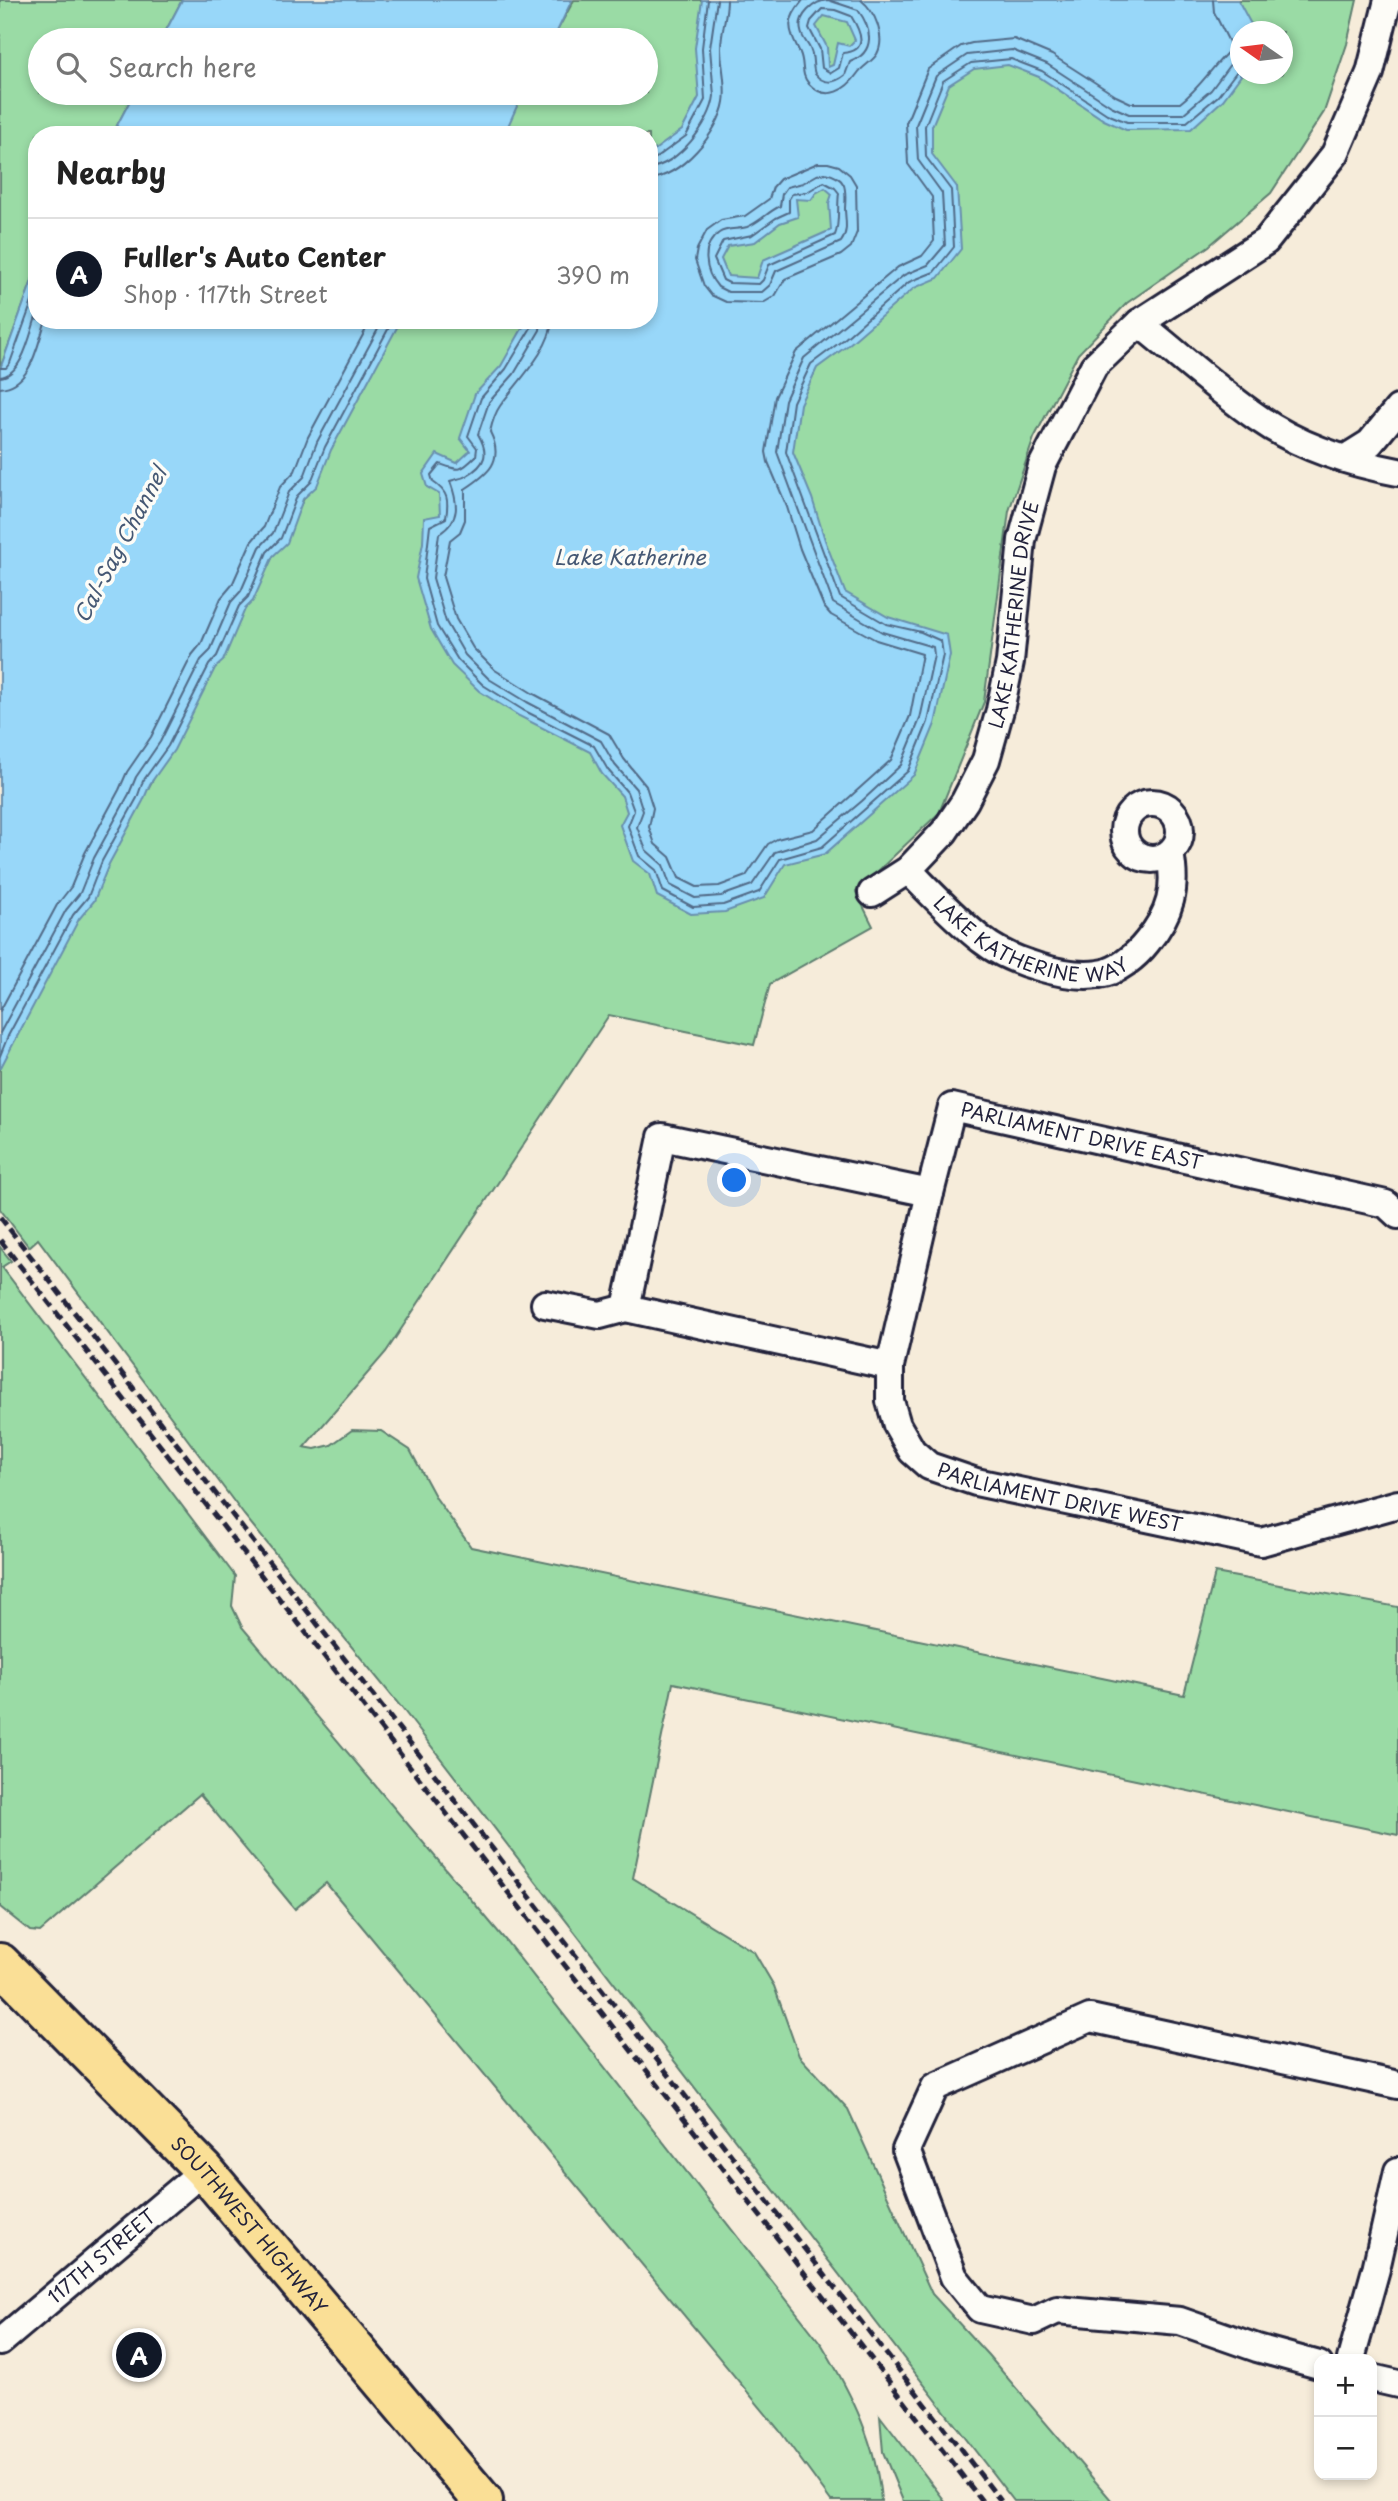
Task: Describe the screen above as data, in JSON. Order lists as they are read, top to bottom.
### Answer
{
  "streets": {
    "main road": ["SOUTHWEST HIGHWAY"],
    "street": [
      "LAKE KATHERINE DRIVE",
      "LAKE KATHERINE WAY",
      "PARLIAMENT DRIVE EAST",
      "PARLIAMENT DRIVE WEST",
      "117TH STREET"
    ]
  },
  "crossings": [
    ["LAKE KATHERINE DRIVE", "LAKE KATHERINE WAY"],
    ["PARLIAMENT DRIVE EAST", "PARLIAMENT DRIVE WEST"],
    ["SOUTHWEST HIGHWAY", "117TH STREET"]
  ],
  "water": ["Cal-Sag Channel", "Lake Katherine"],
  "north": "left",
  "page": {
    "search": "Search here",
    "heading": "Nearby",
    "list": [
      {
        "mark": "A",
        "name": "Fuller's Auto Center",
        "note": "Shop · 117th Street",
        "value": "390 m"
      }
    ],
    "pins": "A",
    "map_buttons": ["+", "−"]
  }
}
